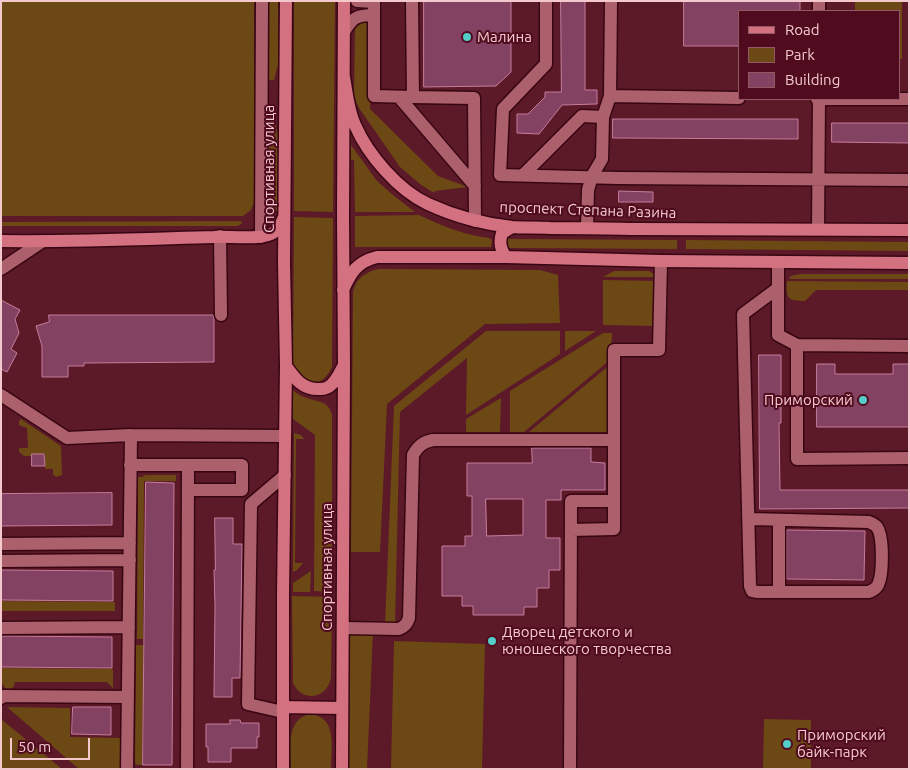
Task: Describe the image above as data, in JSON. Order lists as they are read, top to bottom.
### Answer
{
  "streets": {
    "main road": ["Спортивная улица", "проспект Степана Разина"]
  },
  "crossings": [
    ["Спортивная улица", "проспект Степана Разина"]
  ],
  "places": [
    "Малина",
    "Приморский",
    "Дворец детского и юношеского творчества",
    "Приморский байк-парк"
  ],
  "legend": ["Road", "Park", "Building"],
  "scale_bar": "50 m"
}
